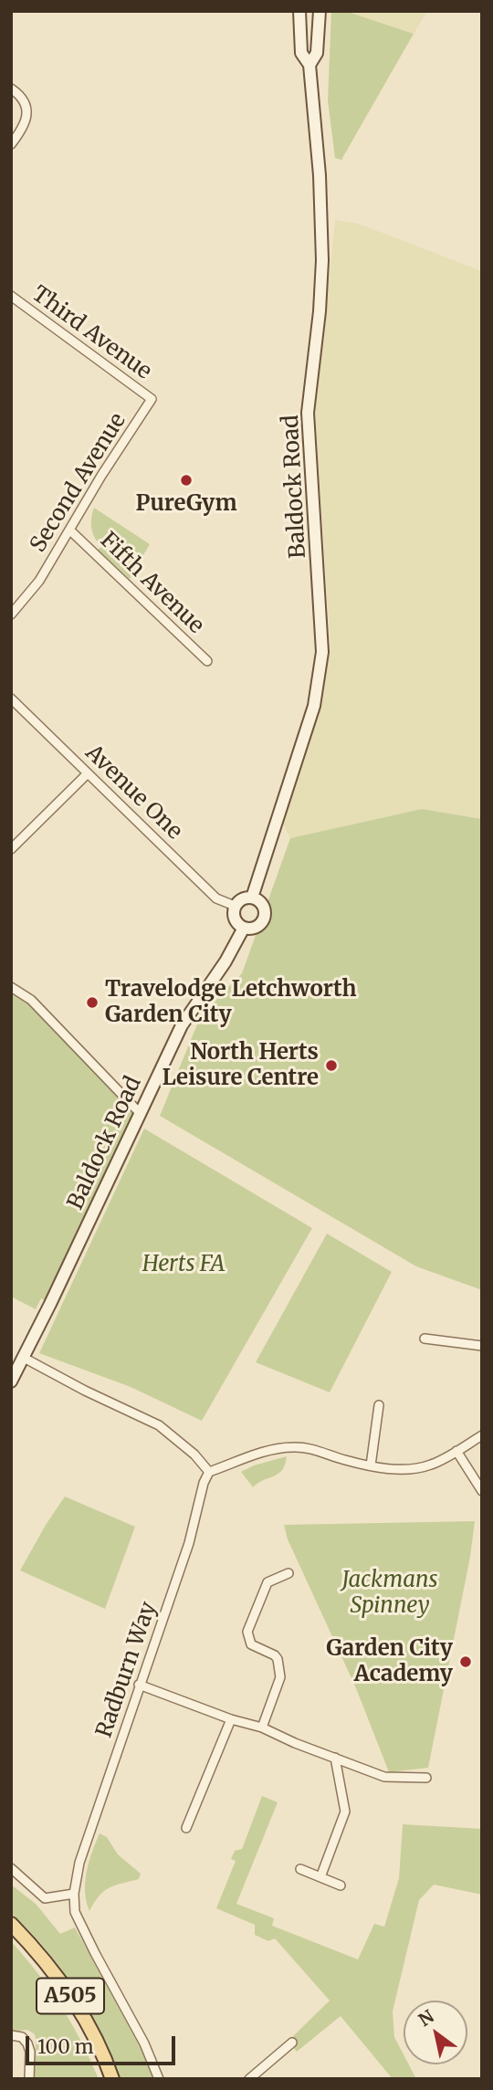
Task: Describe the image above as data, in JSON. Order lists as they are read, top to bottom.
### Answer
{
  "streets": {
    "main road": ["Baldock Road", "A505"],
    "street": [
      "Third Avenue",
      "Second Avenue",
      "Fifth Avenue",
      "Avenue One",
      "Radburn Way"
    ]
  },
  "crossings": [
    ["Third Avenue", "Second Avenue"],
    ["Second Avenue", "Fifth Avenue"],
    ["Baldock Road", "Avenue One"]
  ],
  "parks": ["Herts FA", "Jackmans Spinney"],
  "places": [
    "PureGym",
    "Travelodge Letchworth Garden City",
    "North Herts Leisure Centre",
    "Garden City Academy"
  ],
  "scale_bar": "100 m",
  "north": "top left"
}
